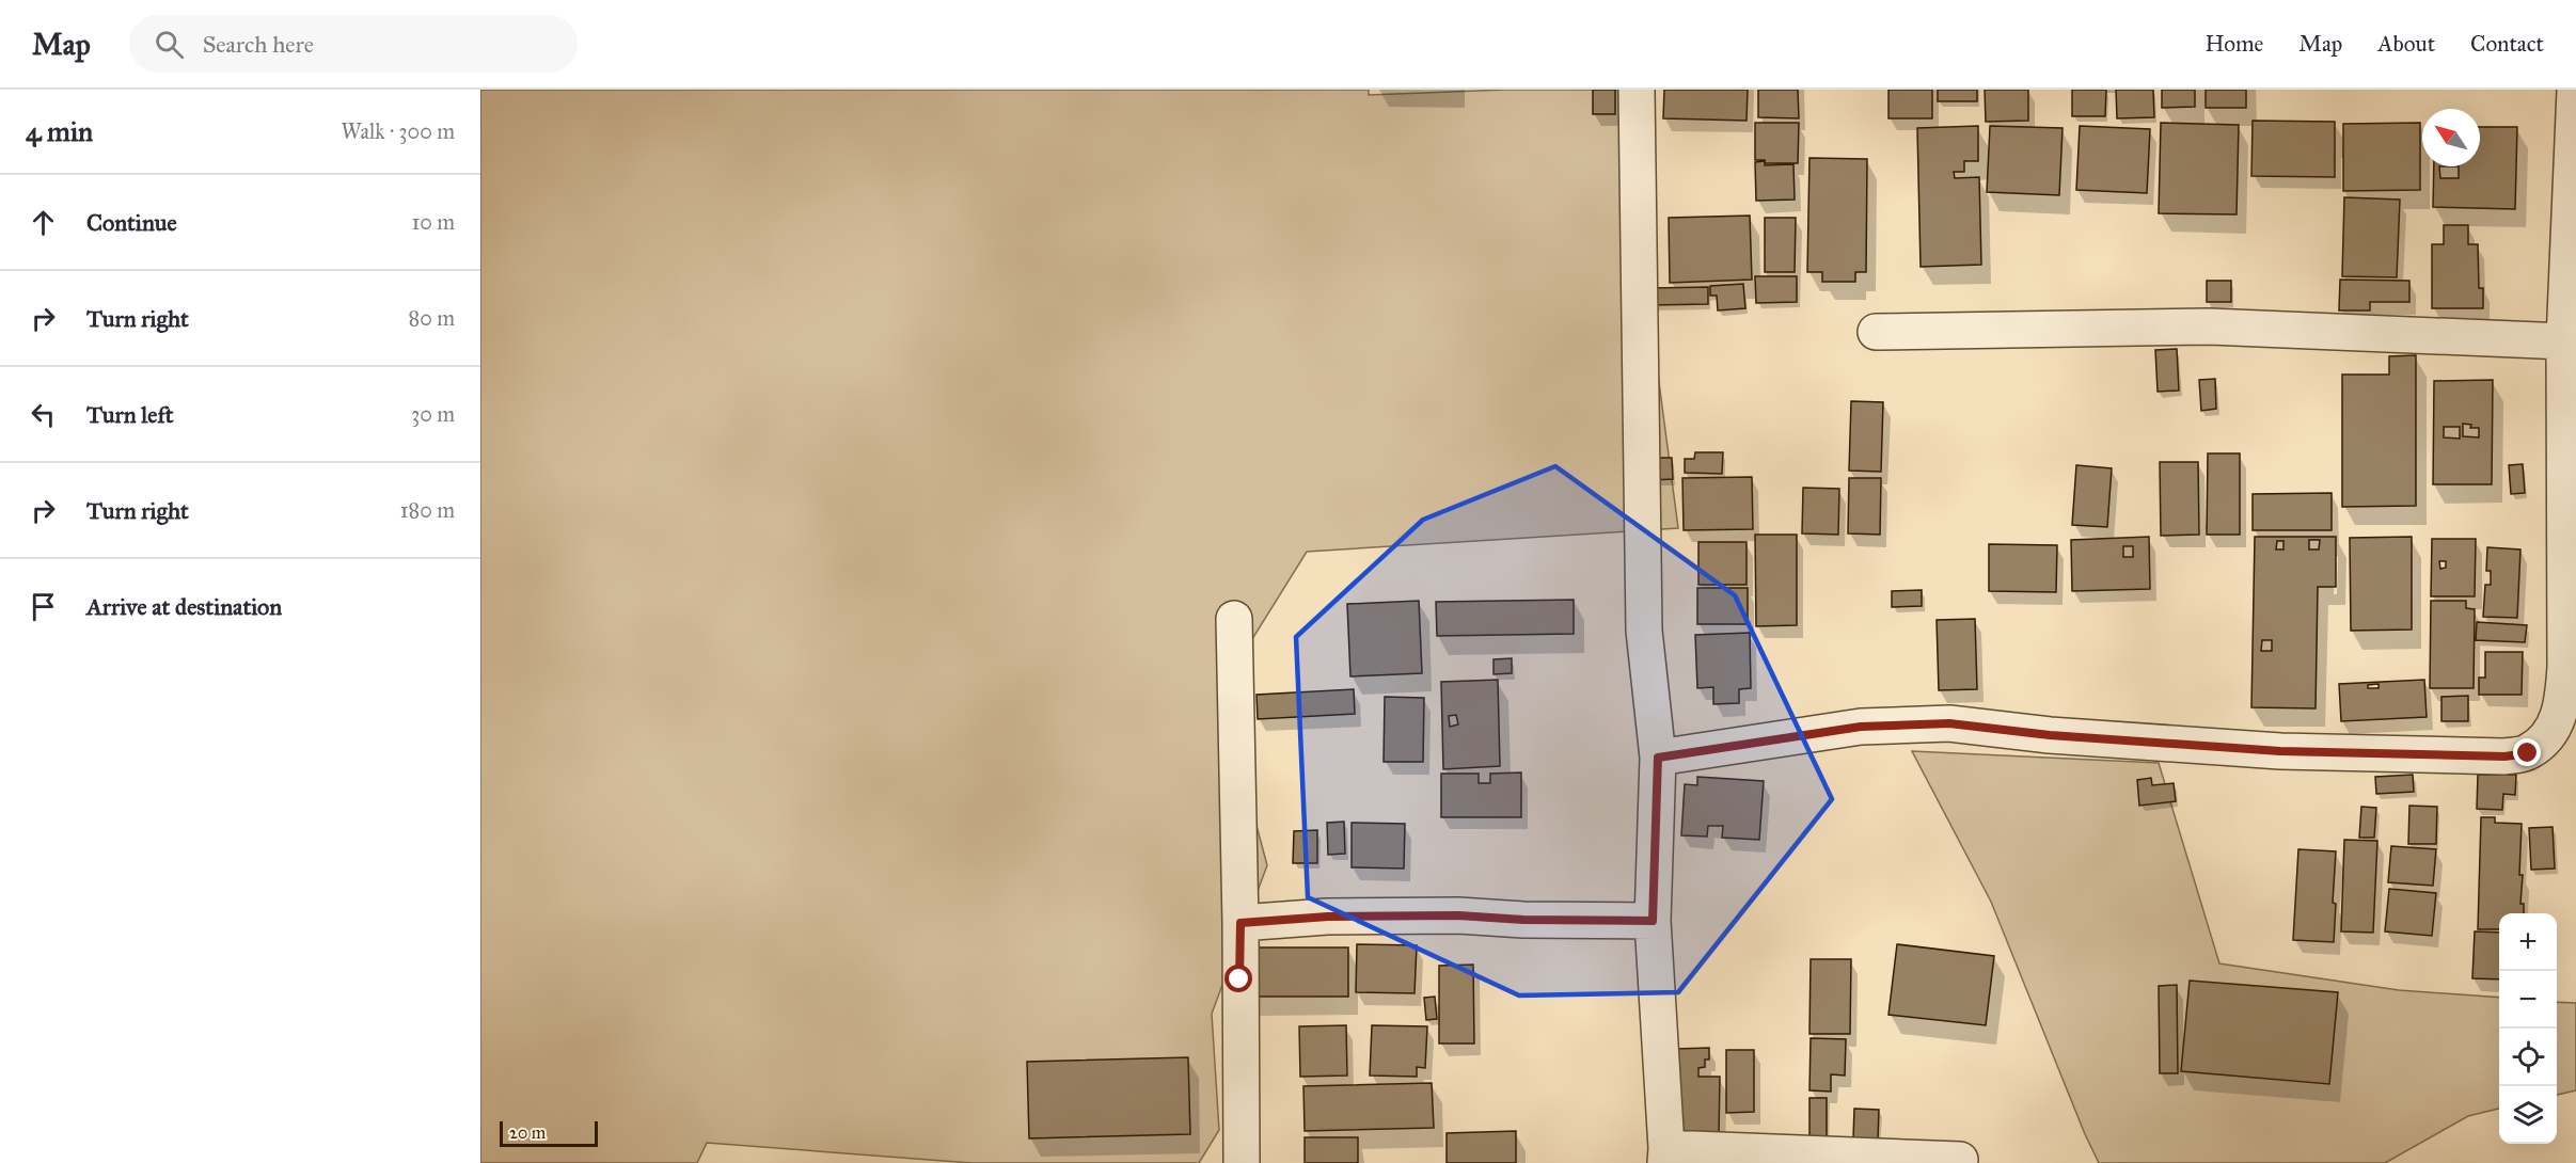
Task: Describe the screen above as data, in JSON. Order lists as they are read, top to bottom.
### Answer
{
  "scale_bar": "20 m",
  "north": "top left",
  "page": {
    "header": "Map",
    "search": "Search here",
    "nav": [
      "Home",
      "Map",
      "About",
      "Contact"
    ],
    "heading": ["4 min", "Walk · 300 m"],
    "list": [
      ["Continue", "10 m"],
      ["Turn right", "80 m"],
      ["Turn left", "30 m"],
      ["Turn right", "180 m"],
      "Arrive at destination"
    ],
    "map_buttons": ["+", "−"],
    "scale": "20 m"
  }
}
